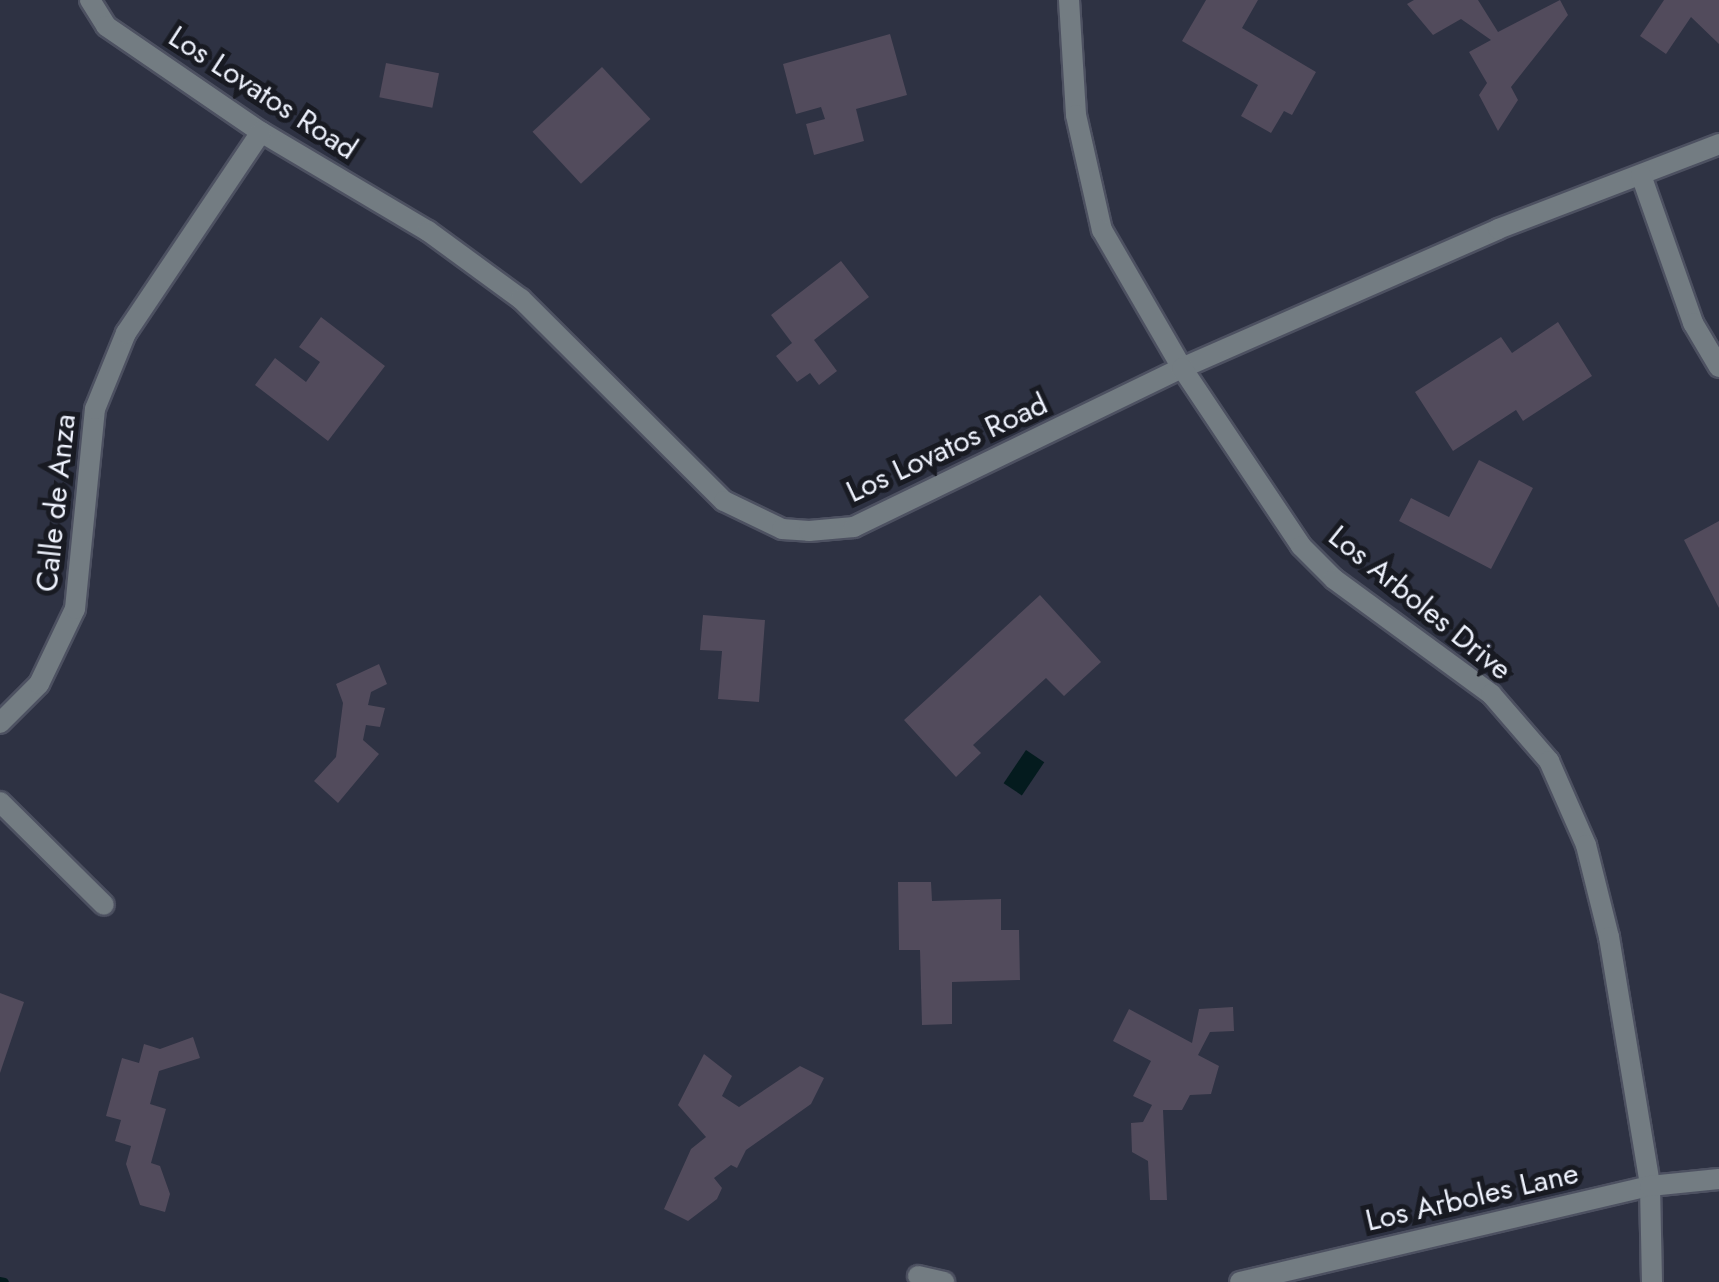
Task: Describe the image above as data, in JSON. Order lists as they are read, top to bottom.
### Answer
{
  "streets": {
    "street": [
      "Los Lovatos Road",
      "Calle de Anza",
      "Los Arboles Drive",
      "Los Arboles Lane"
    ]
  },
  "crossings": [
    ["Los Lovatos Road", "Calle de Anza"],
    ["Los Lovatos Road", "Los Arboles Drive"],
    ["Los Arboles Drive", "Los Arboles Lane"]
  ]
}
